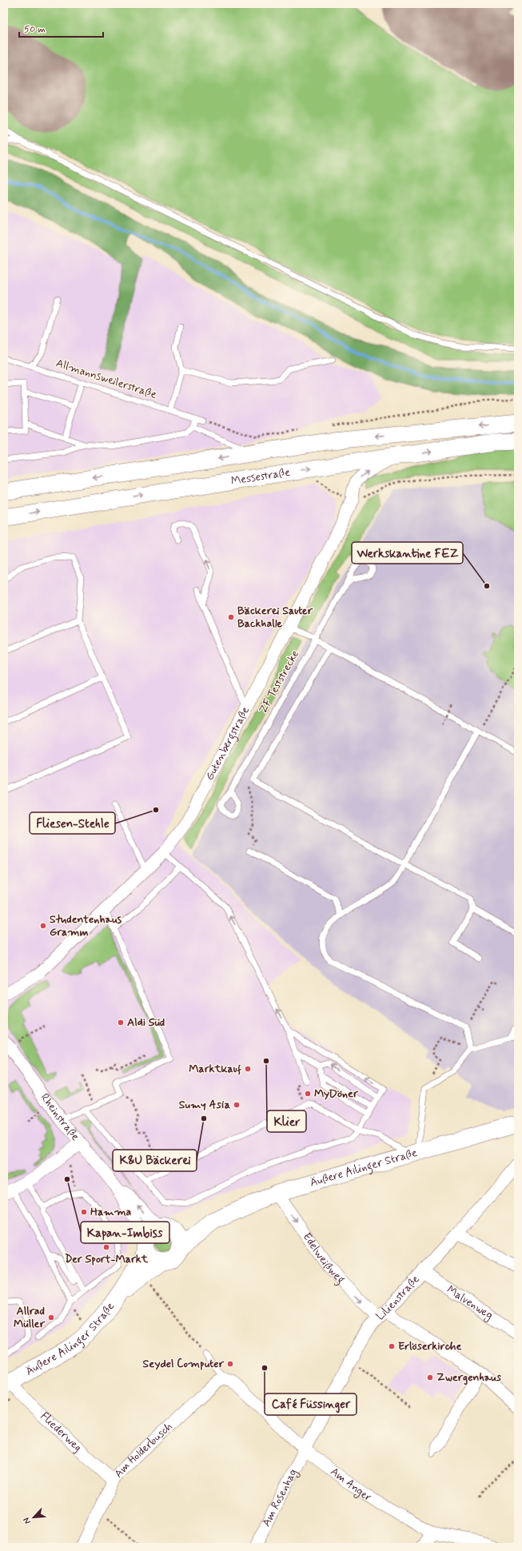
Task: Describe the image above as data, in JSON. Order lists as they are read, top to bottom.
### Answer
{
  "streets": {
    "street": [
      "Messestraße",
      "Gutenbergstraße",
      "Rheinstraße",
      "Äußere Ailinger Straße",
      "Edelweißweg",
      "Lilienstraße",
      "Malvenweg",
      "Fliederweg",
      "Am Holderbusch",
      "Am Anger",
      "Am Rosenhag"
    ],
    "lane": ["Allmannsweilerstraße", "ZF Teststrecke"]
  },
  "crossings": [
    ["Messestraße", "Gutenbergstraße"],
    ["Rheinstraße", "Äußere Ailinger Straße"],
    ["Äußere Ailinger Straße", "Edelweißweg"],
    ["Äußere Ailinger Straße", "Fliederweg"],
    ["Edelweißweg", "Lilienstraße"],
    ["Lilienstraße", "Malvenweg"],
    ["Lilienstraße", "Am Anger"],
    ["Lilienstraße", "Am Rosenhag"],
    ["Fliederweg", "Am Holderbusch"],
    ["Am Holderbusch", "Am Anger"],
    ["Am Anger", "Am Rosenhag"]
  ],
  "one_way": ["Edelweißweg"],
  "places": [
    "Werkskantine FEZ",
    "Bäckerei Sauter Backhalle",
    "Fliesen-Stehle",
    "Studentenhaus Gramm",
    "Aldi Süd",
    "Klier",
    "Marktkauf",
    "MyDöner",
    "Sumy Asia",
    "K&U Bäckerei",
    "Kapan-Imbiss",
    "Hamma",
    "Der Sport-Markt",
    "Allrad Müller",
    "Erlöserkirche",
    "Seydel Computer",
    "Café Füssinger",
    "Zwergenhaus"
  ],
  "scale_bar": "50 m",
  "north": "bottom left"
}
